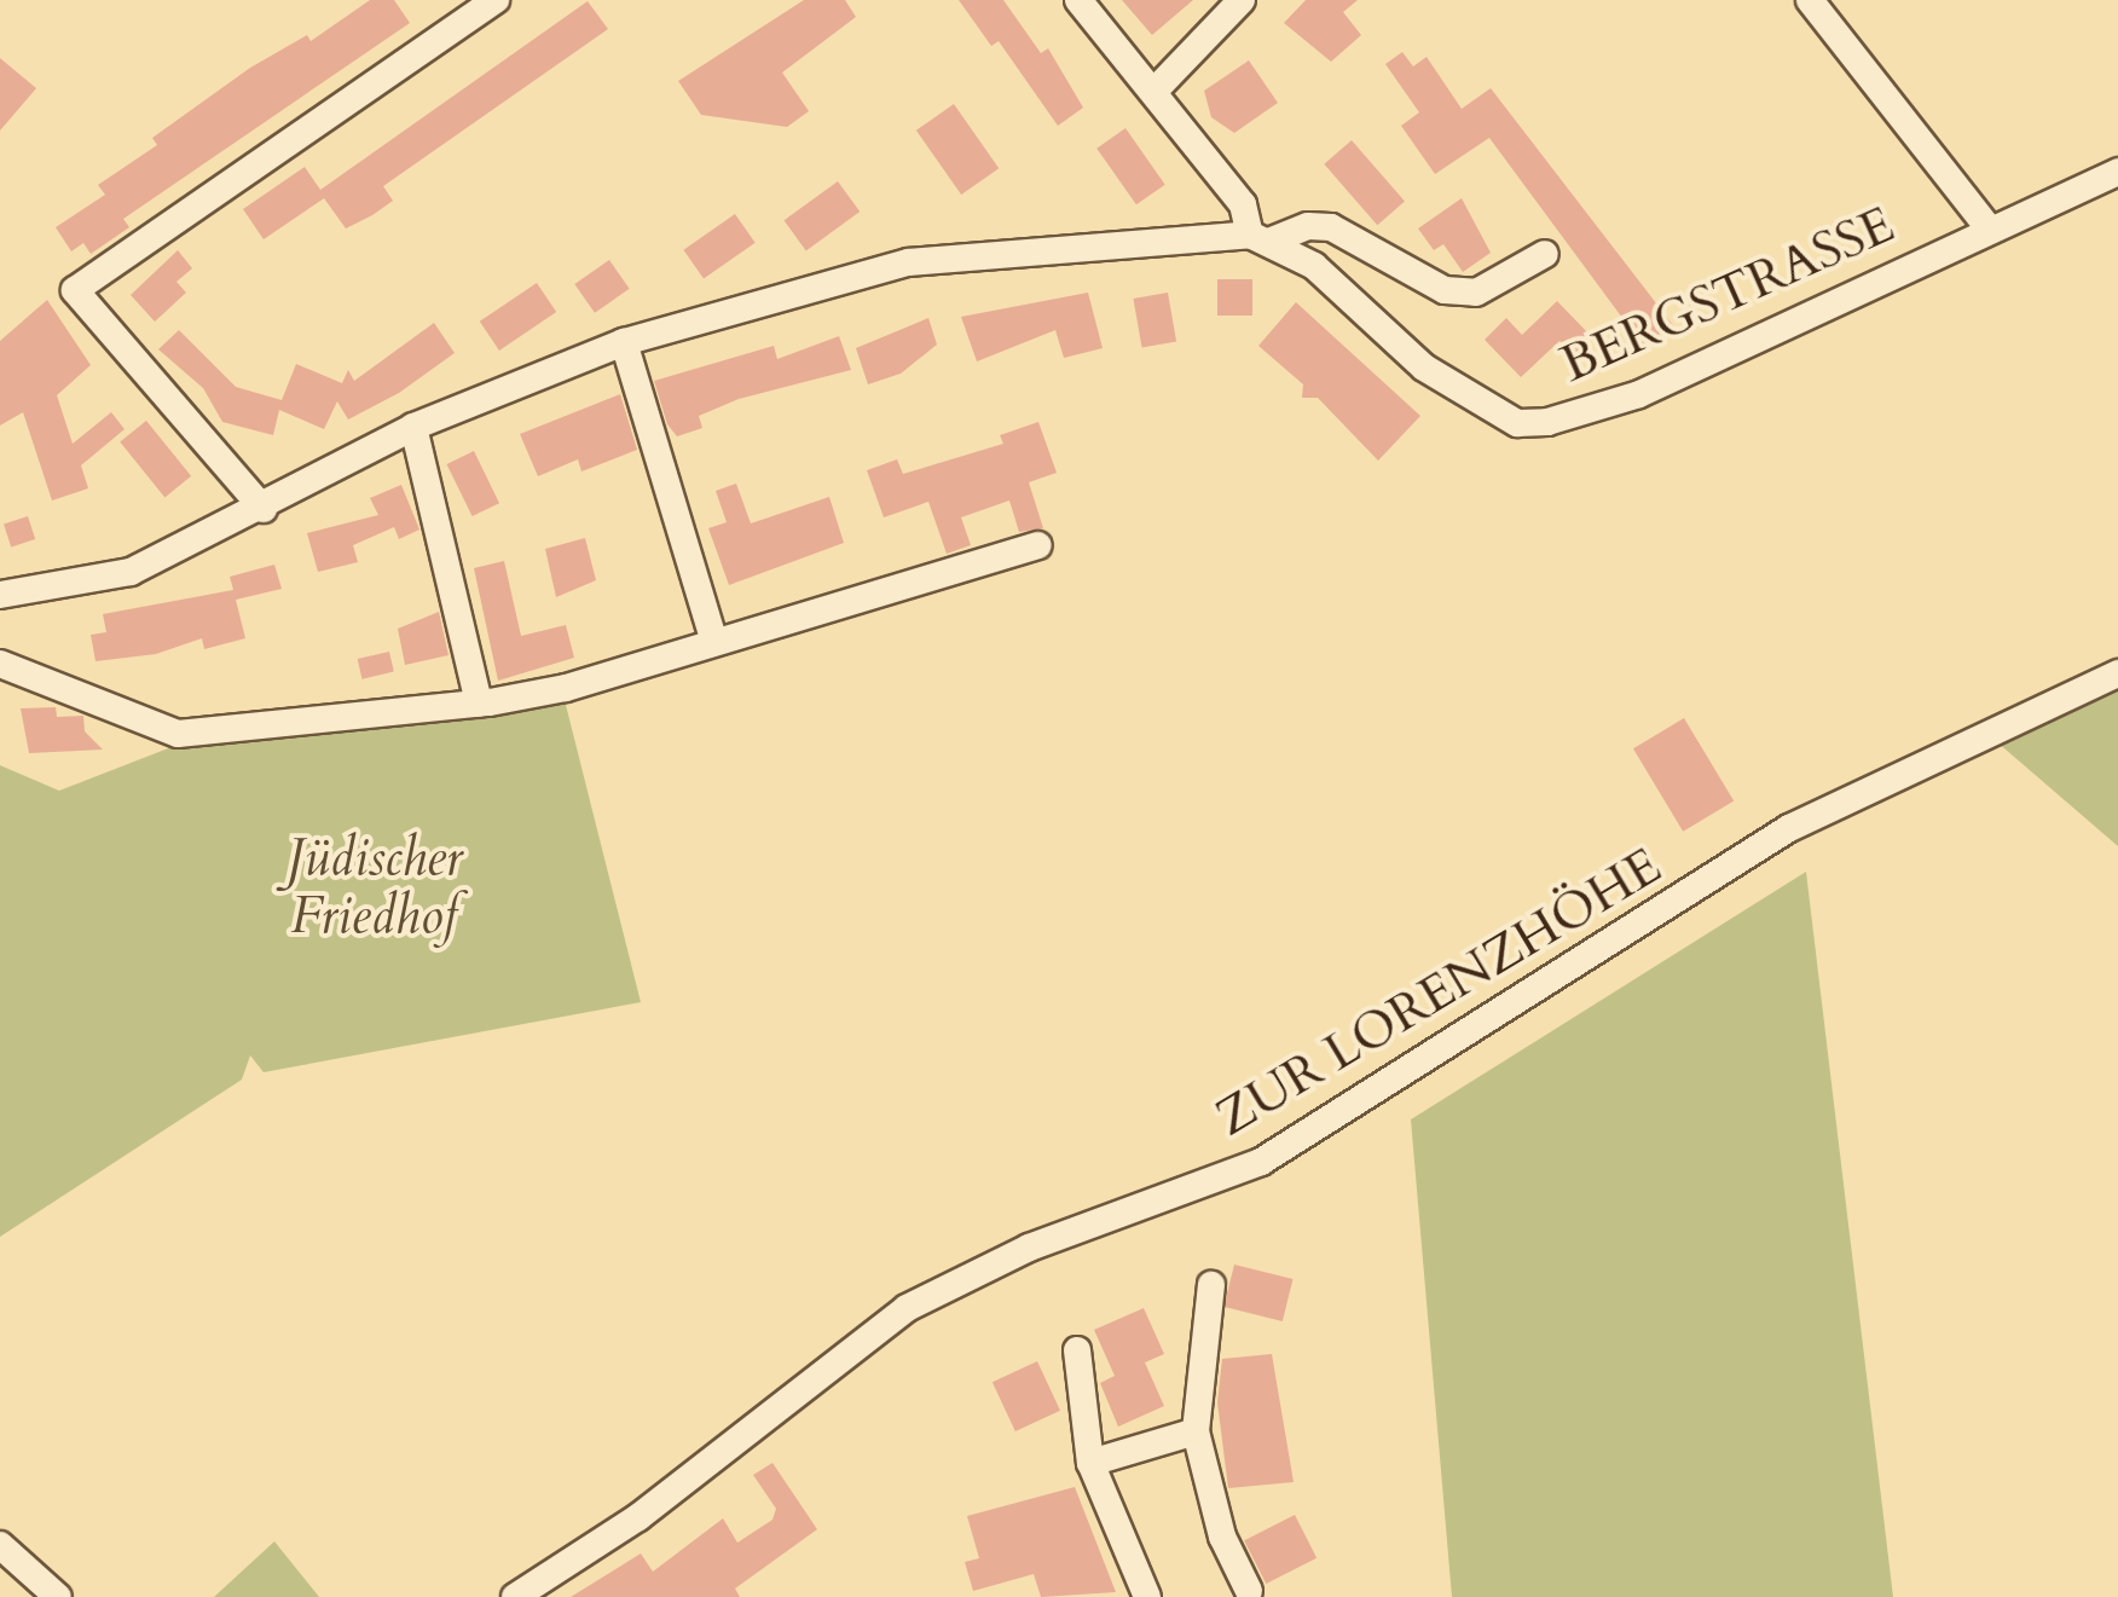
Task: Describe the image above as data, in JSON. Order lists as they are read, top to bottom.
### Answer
{
  "streets": {
    "street": ["BERGSTRASSE", "ZUR LORENZHÖHE"]
  },
  "parks": ["Jüdischer Friedhof"]
}
